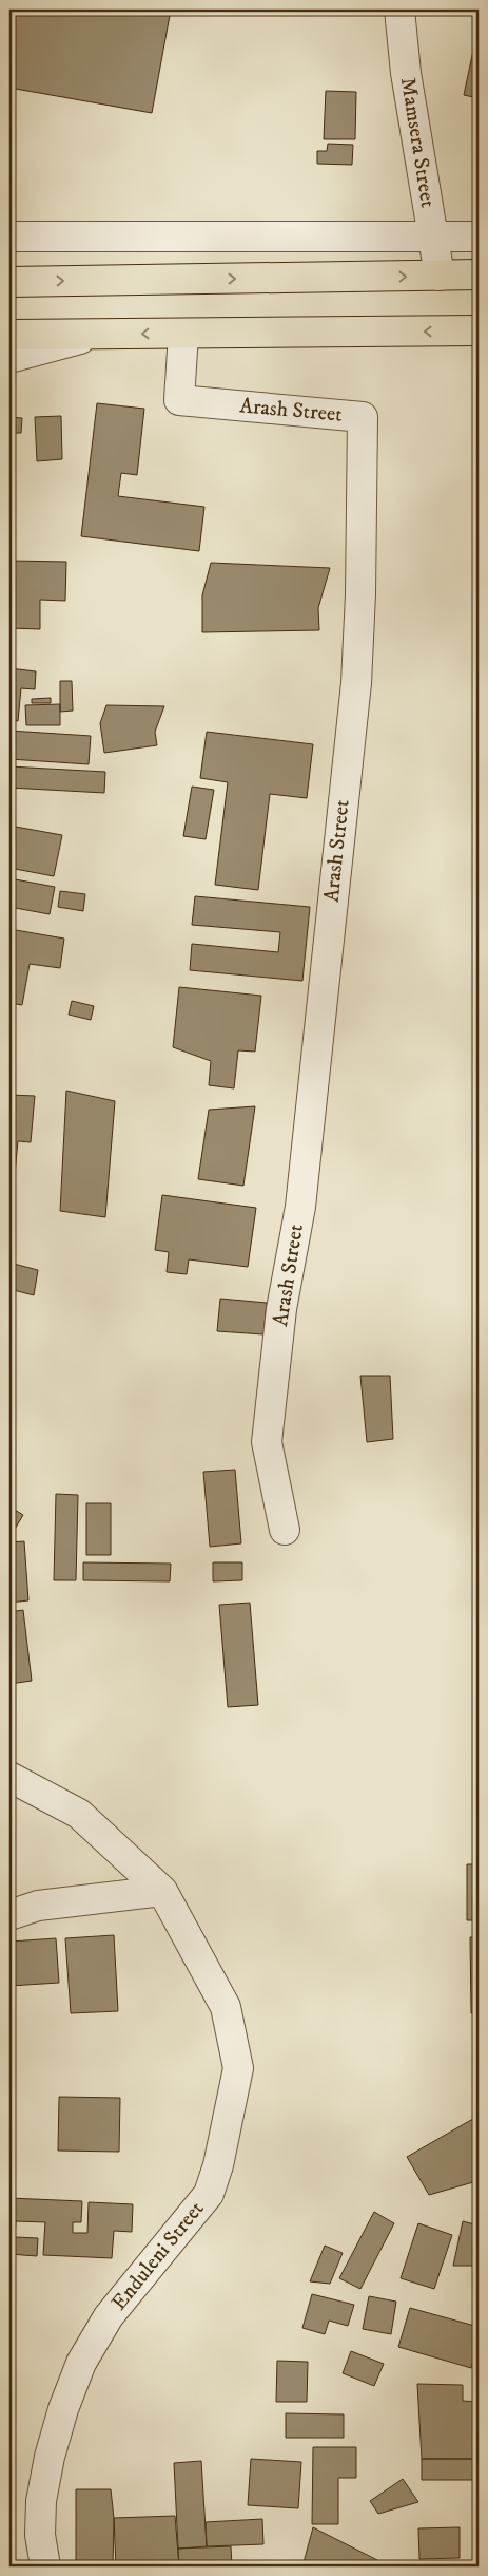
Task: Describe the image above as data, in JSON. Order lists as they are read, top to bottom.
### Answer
{
  "streets": {
    "street": ["Mamsera Street", "Arash Street", "Enduleni Street"]
  }
}
